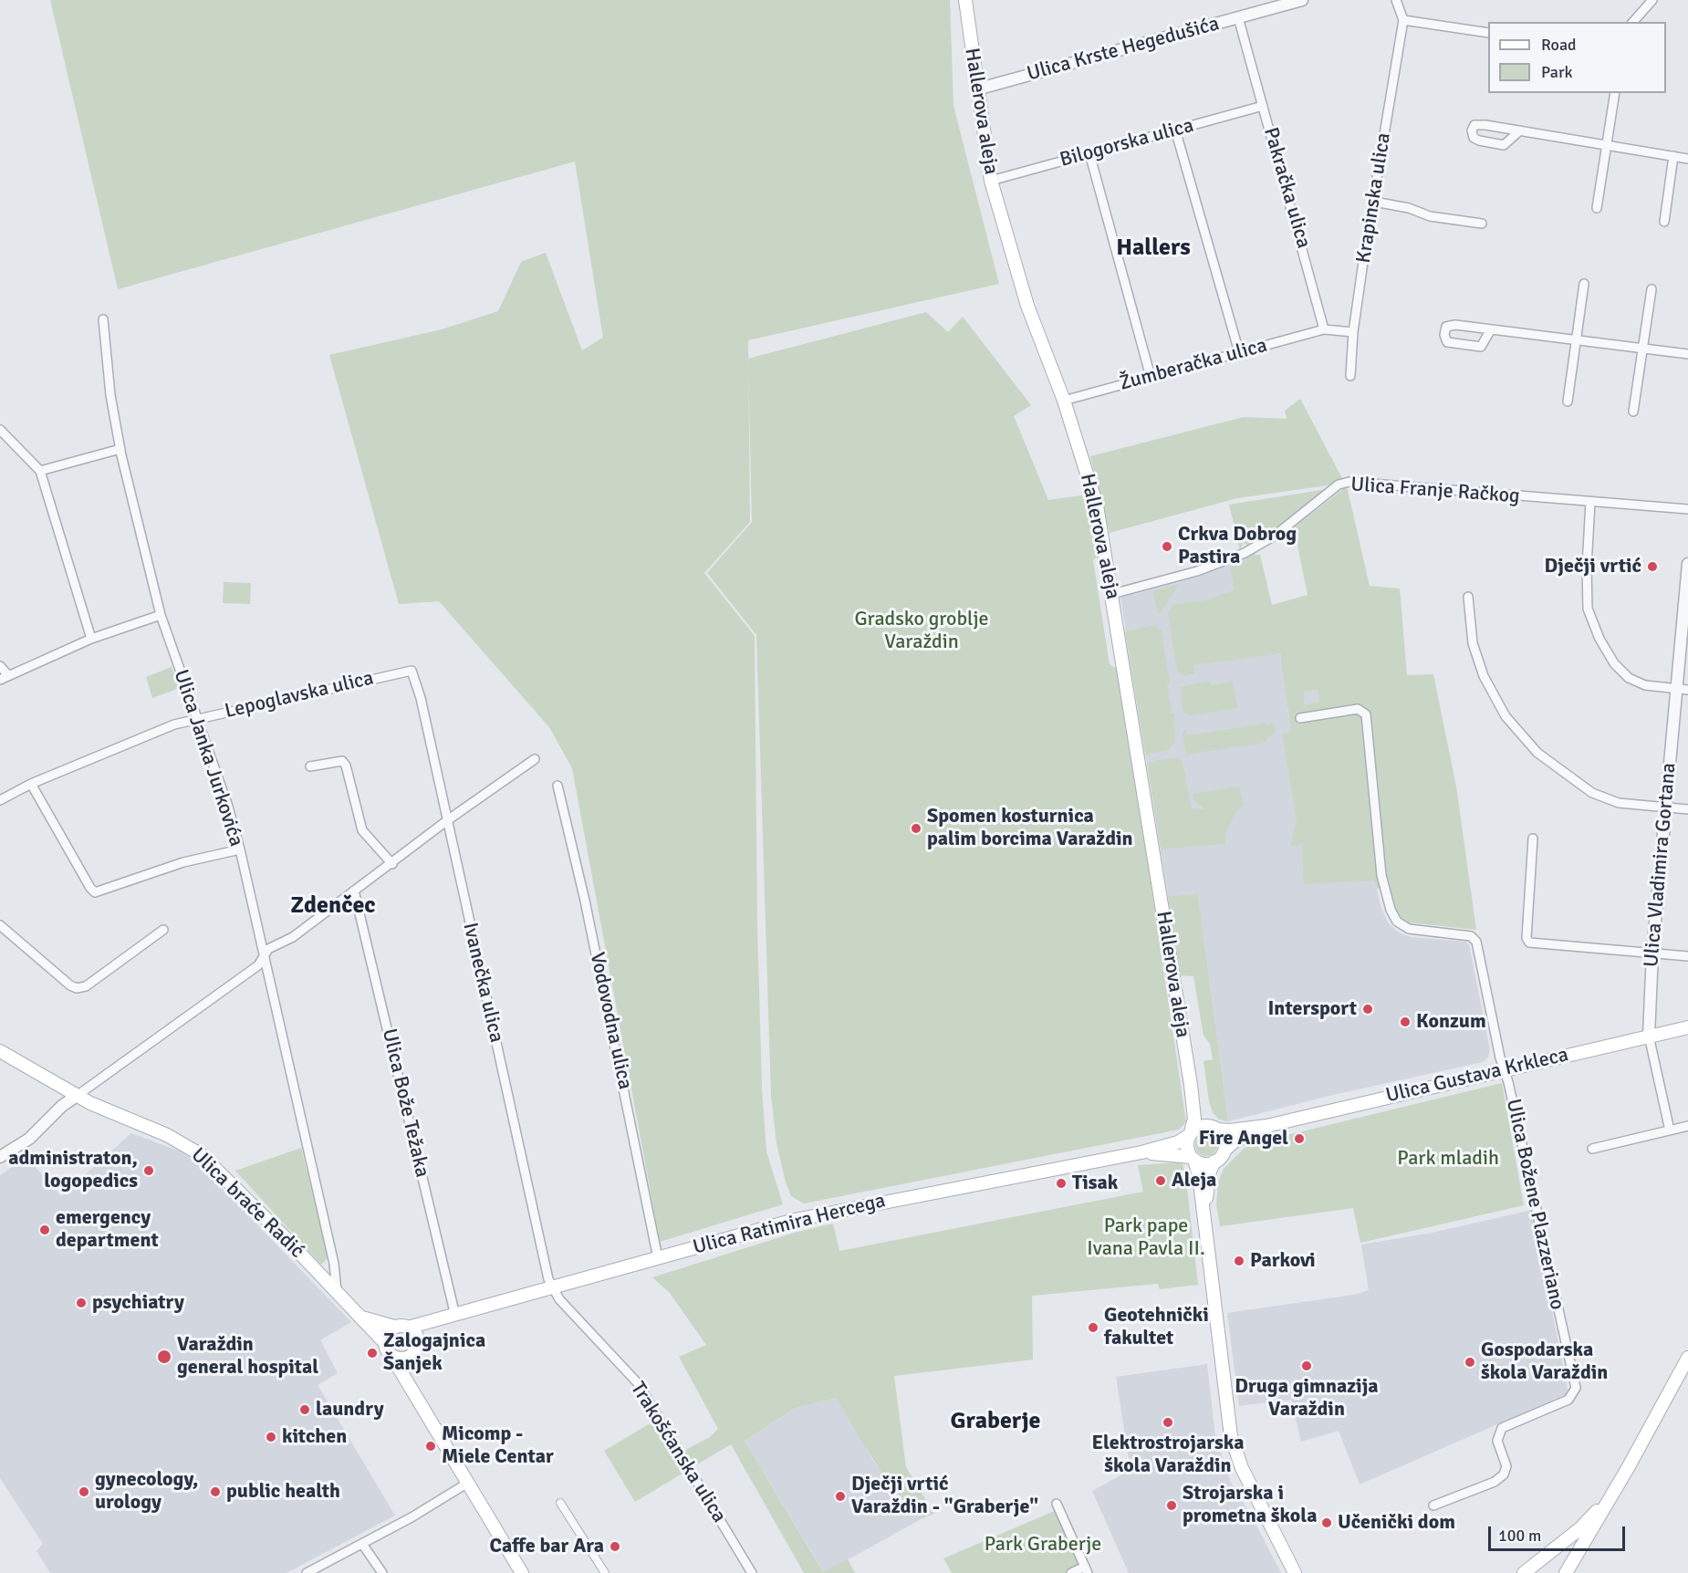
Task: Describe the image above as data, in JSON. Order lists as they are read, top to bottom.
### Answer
{
  "streets": {
    "main road": [
      "Hallerova aleja",
      "Ulica Gustava Krkleca",
      "Ulica braće Radić",
      "Ulica Ratimira Hercega"
    ],
    "street": [
      "Ulica Krste Hegedušića",
      "Bilogorska ulica",
      "Pakračka ulica",
      "Krapinska ulica",
      "Žumberačka ulica",
      "Ulica Franje Račkog",
      "Lepoglavska ulica",
      "Ulica Janka Jurkovića",
      "Ulica Vladimira Gortana",
      "Ivanečka ulica",
      "Vodovodna ulica",
      "Ulica Bože Težaka",
      "Ulica Božene Plazzeriano",
      "Trakošćanska ulica"
    ]
  },
  "crossings": [
    ["Ulica Krste Hegedušića", "Hallerova aleja"],
    ["Ulica Krste Hegedušića", "Pakračka ulica"],
    ["Hallerova aleja", "Bilogorska ulica"],
    ["Hallerova aleja", "Žumberačka ulica"],
    ["Hallerova aleja", "Ulica Franje Račkog"],
    ["Hallerova aleja", "Ulica Gustava Krkleca"],
    ["Hallerova aleja", "Ulica Ratimira Hercega"],
    ["Bilogorska ulica", "Pakračka ulica"],
    ["Pakračka ulica", "Žumberačka ulica"],
    ["Lepoglavska ulica", "Ulica Janka Jurkovića"],
    ["Lepoglavska ulica", "Ivanečka ulica"],
    ["Ulica Janka Jurkovića", "Ulica braće Radić"],
    ["Ulica Vladimira Gortana", "Ulica Gustava Krkleca"],
    ["Ivanečka ulica", "Ulica Ratimira Hercega"],
    ["Ivanečka ulica", "Trakošćanska ulica"],
    ["Vodovodna ulica", "Ulica Ratimira Hercega"],
    ["Ulica Gustava Krkleca", "Ulica Božene Plazzeriano"],
    ["Ulica Gustava Krkleca", "Ulica Ratimira Hercega"],
    ["Ulica Bože Težaka", "Ulica Ratimira Hercega"],
    ["Ulica braće Radić", "Ulica Ratimira Hercega"],
    ["Ulica Ratimira Hercega", "Trakošćanska ulica"]
  ],
  "districts": ["Hallers", "Zdenčec", "Graberje"],
  "parks": [
    "Gradsko groblje Varaždin",
    "Park mladih",
    "Park pape Ivana Pavla II.",
    "Park Graberje"
  ],
  "places": [
    "Crkva Dobrog Pastira",
    "Dječji vrtić",
    "Spomen kosturnica palim borcima Varaždin",
    "Intersport",
    "Konzum",
    "Fire Angel",
    "administraton, logopedics",
    "Aleja",
    "Tisak",
    "emergency department",
    "Parkovi",
    "psychiatry",
    "Geotehnički fakultet",
    "Zalogajnica Šanjek",
    "Varaždin general hospital",
    "Gospodarska škola Varaždin",
    "Druga gimnazija Varaždin",
    "laundry",
    "Elektrostrojarska škola Varaždin",
    "kitchen",
    "Micomp - Miele Centar",
    "gynecology, urology",
    "public health",
    "Dječji vrtić Varaždin - \"Graberje\"",
    "Strojarska i prometna škola",
    "Učenički dom",
    "Caffe bar Ara"
  ],
  "legend": ["Road", "Park"],
  "scale_bar": "100 m"
}
